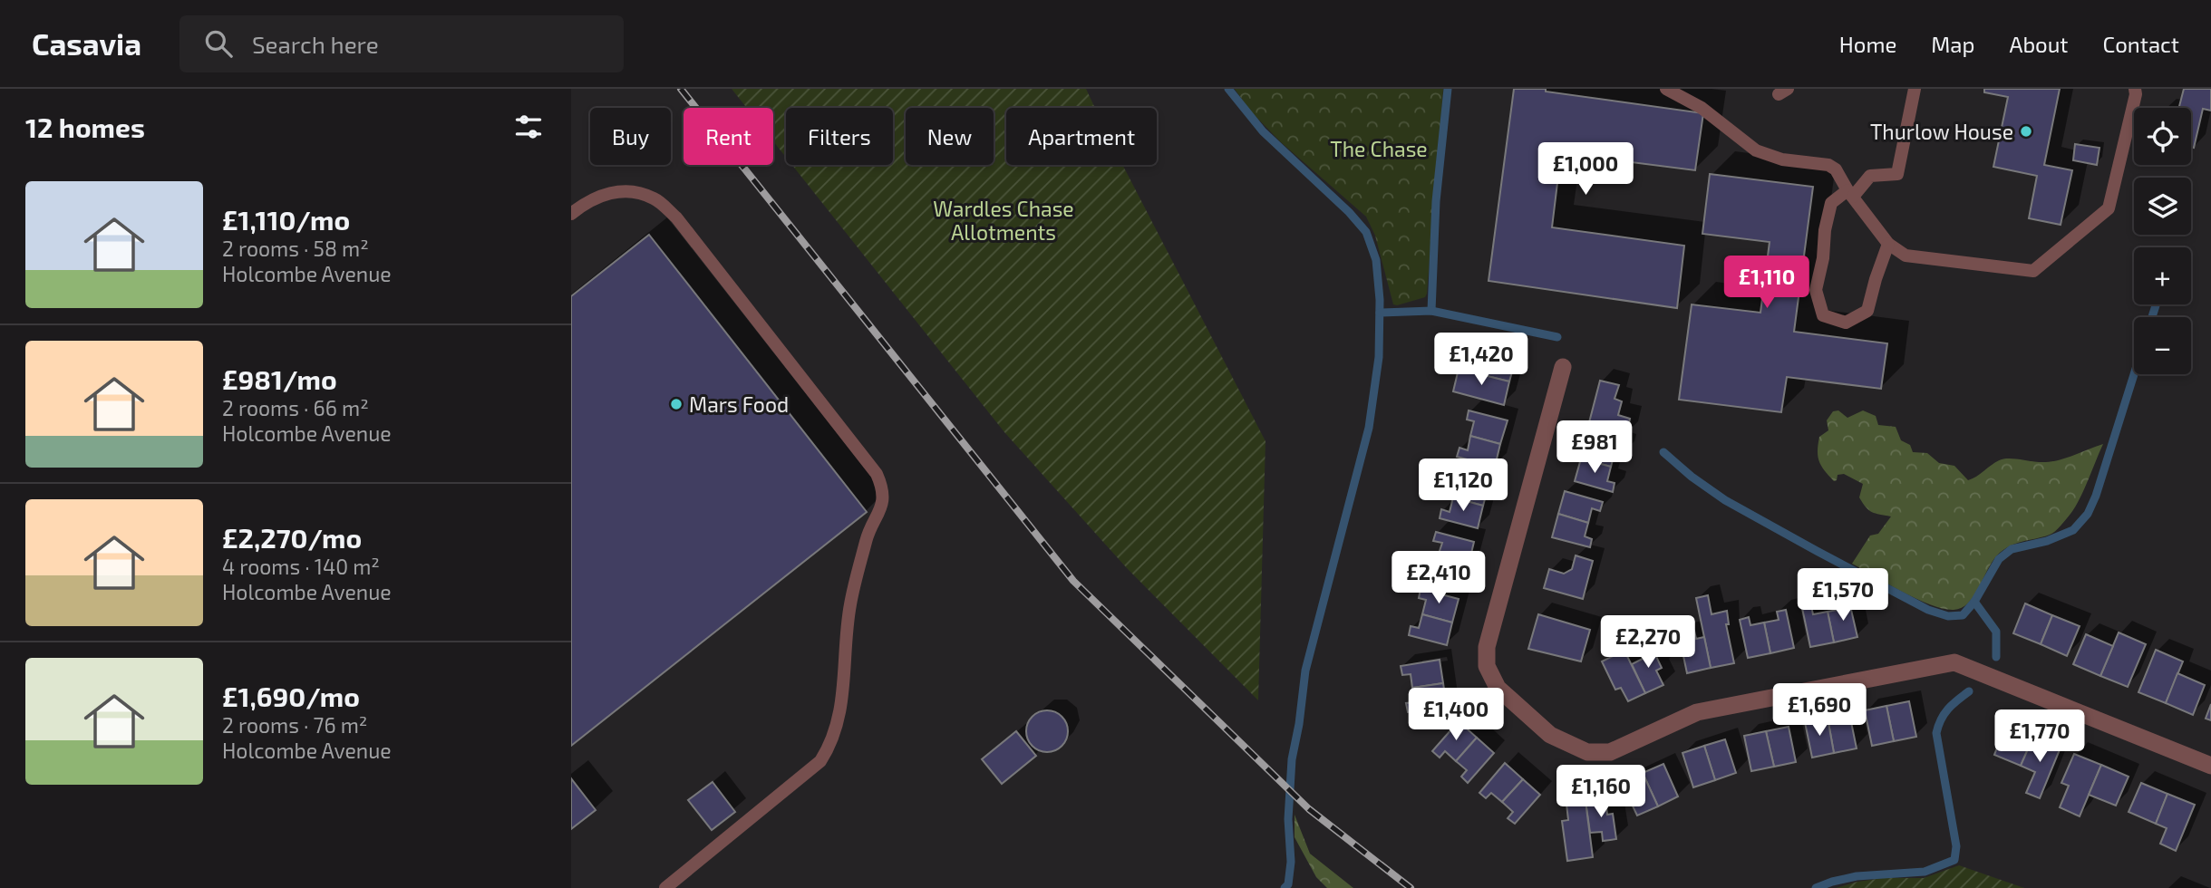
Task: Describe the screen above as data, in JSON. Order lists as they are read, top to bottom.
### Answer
{
  "parks": ["The Chase", "Wardles Chase Allotments"],
  "places": ["Thurlow House", "Mars Food"],
  "page": {
    "header": "Casavia",
    "search": "Search here",
    "nav": [
      "Home",
      "Map",
      "About",
      "Contact"
    ],
    "heading": "12 homes",
    "map_buttons": ["+", "−"],
    "chip": [
      "Buy",
      "Rent",
      "Filters",
      "New",
      "Apartment"
    ],
    "price": [
      "£1,000",
      "£1,110",
      "£1,420",
      "£981",
      "£1,120",
      "£2,410",
      "£1,570",
      "£2,270",
      "£1,690",
      "£1,400",
      "£1,770",
      "£1,160"
    ],
    "list": [
      {
        "name": "£1,110/mo",
        "note": "2 rooms · 58 m² · Holcombe Avenue"
      },
      {
        "name": "£981/mo",
        "note": "2 rooms · 66 m² · Holcombe Avenue"
      },
      {
        "name": "£2,270/mo",
        "note": "4 rooms · 140 m² · Holcombe Avenue"
      },
      {
        "name": "£1,690/mo",
        "note": "2 rooms · 76 m² · Holcombe Avenue"
      }
    ]
  }
}
